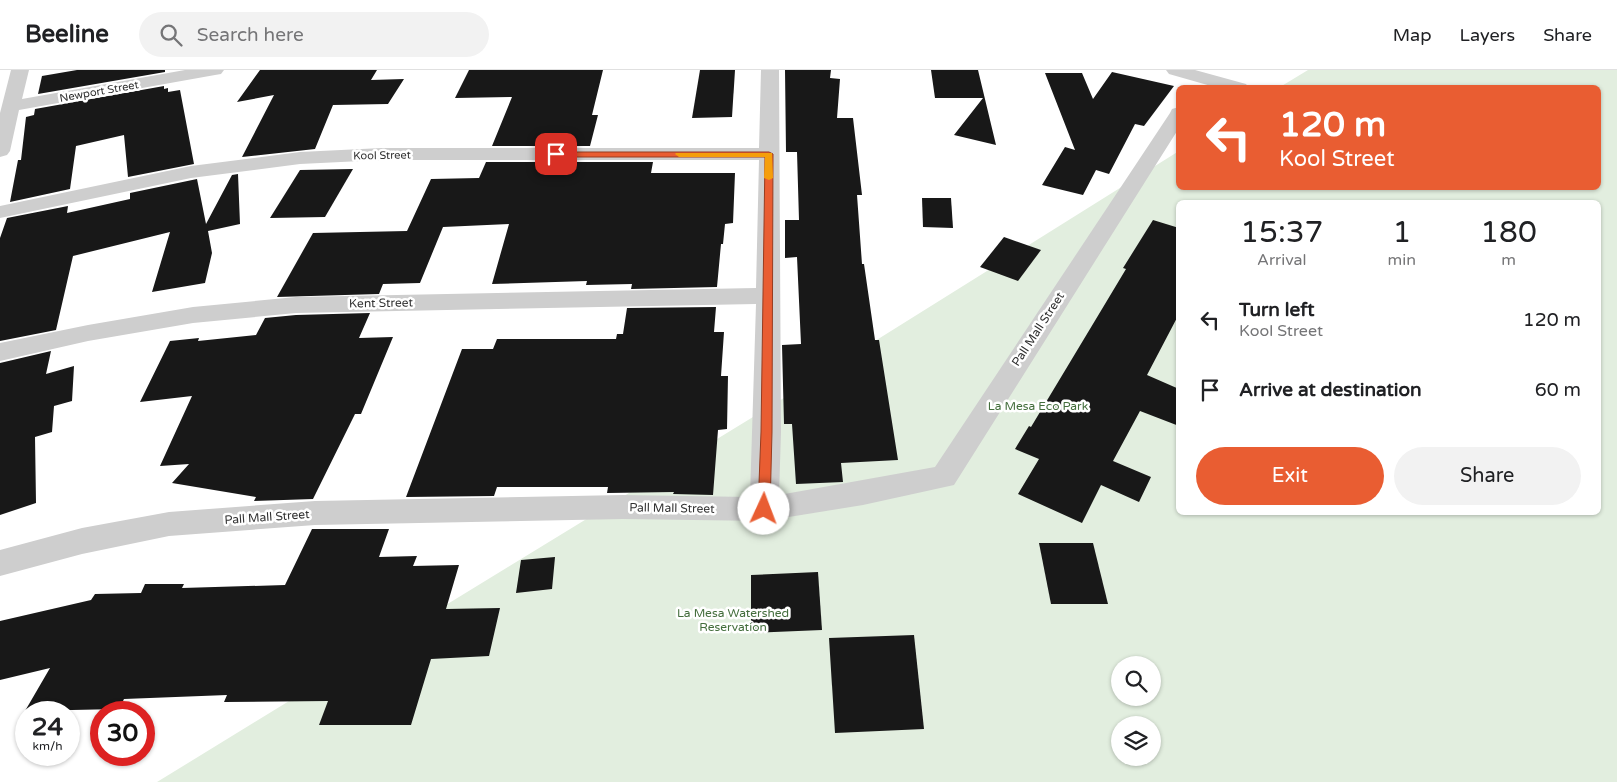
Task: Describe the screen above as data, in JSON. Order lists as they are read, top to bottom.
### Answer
{
  "streets": {
    "street": [
      "Newport Street",
      "Kool Street",
      "Kent Street",
      "Pall Mall Street"
    ]
  },
  "parks": ["La Mesa Eco Park", "La Mesa Watershed Reservation"],
  "page": {
    "header": "Beeline",
    "search": "Search here",
    "nav": ["Map", "Layers", "Share"],
    "turn": ["120 m", "Kool Street"],
    "eta": [
      "15:37",
      "Arrival",
      "1",
      "min",
      "180",
      "m"
    ],
    "list": [
      {
        "name": "Turn left",
        "note": "Kool Street",
        "value": "120 m"
      },
      {
        "name": "Arrive at destination",
        "value": "60 m"
      }
    ],
    "buttons": ["Exit", "Share"],
    "speed": "24 km/h",
    "limit": "30"
  }
}
